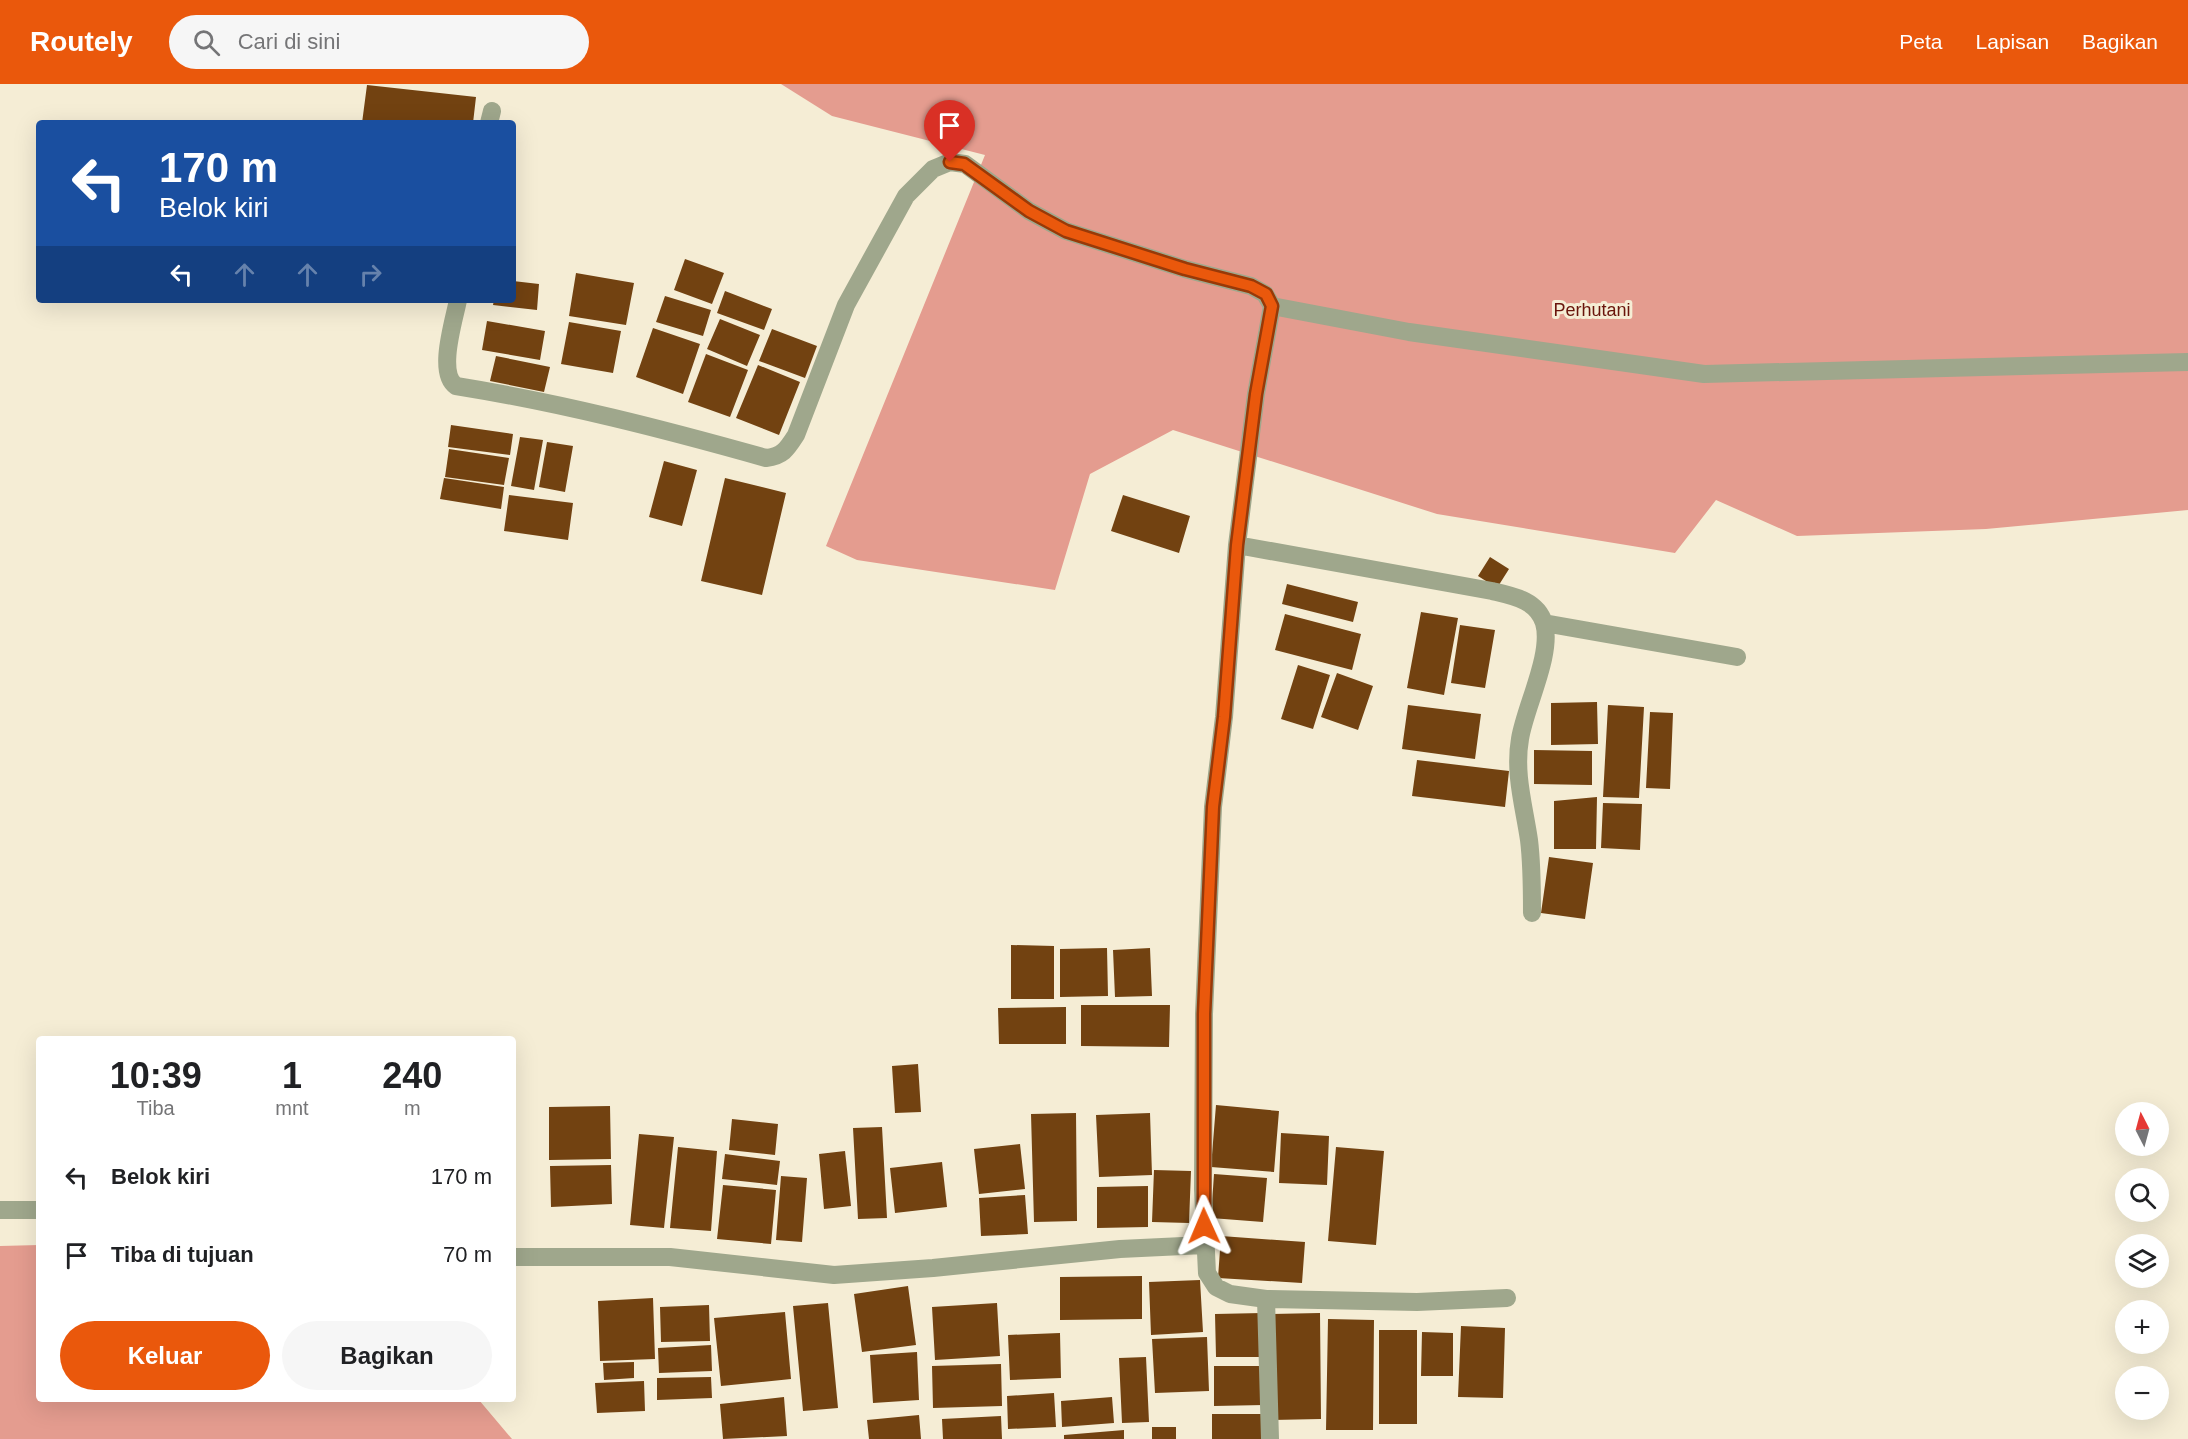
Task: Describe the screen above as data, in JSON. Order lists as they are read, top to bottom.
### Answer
{
  "parks": ["Perhutani"],
  "north": "top",
  "page": {
    "header": "Routely",
    "search": "Cari di sini",
    "nav": ["Peta", "Lapisan", "Bagikan"],
    "turn": ["170 m", "Belok kiri"],
    "eta": [
      "10:39",
      "Tiba",
      "1",
      "mnt",
      "240",
      "m"
    ],
    "map_buttons": ["+", "−"],
    "list": [
      {
        "name": "Belok kiri",
        "value": "170 m"
      },
      {
        "name": "Tiba di tujuan",
        "value": "70 m"
      }
    ],
    "buttons": ["Keluar", "Bagikan"]
  }
}
